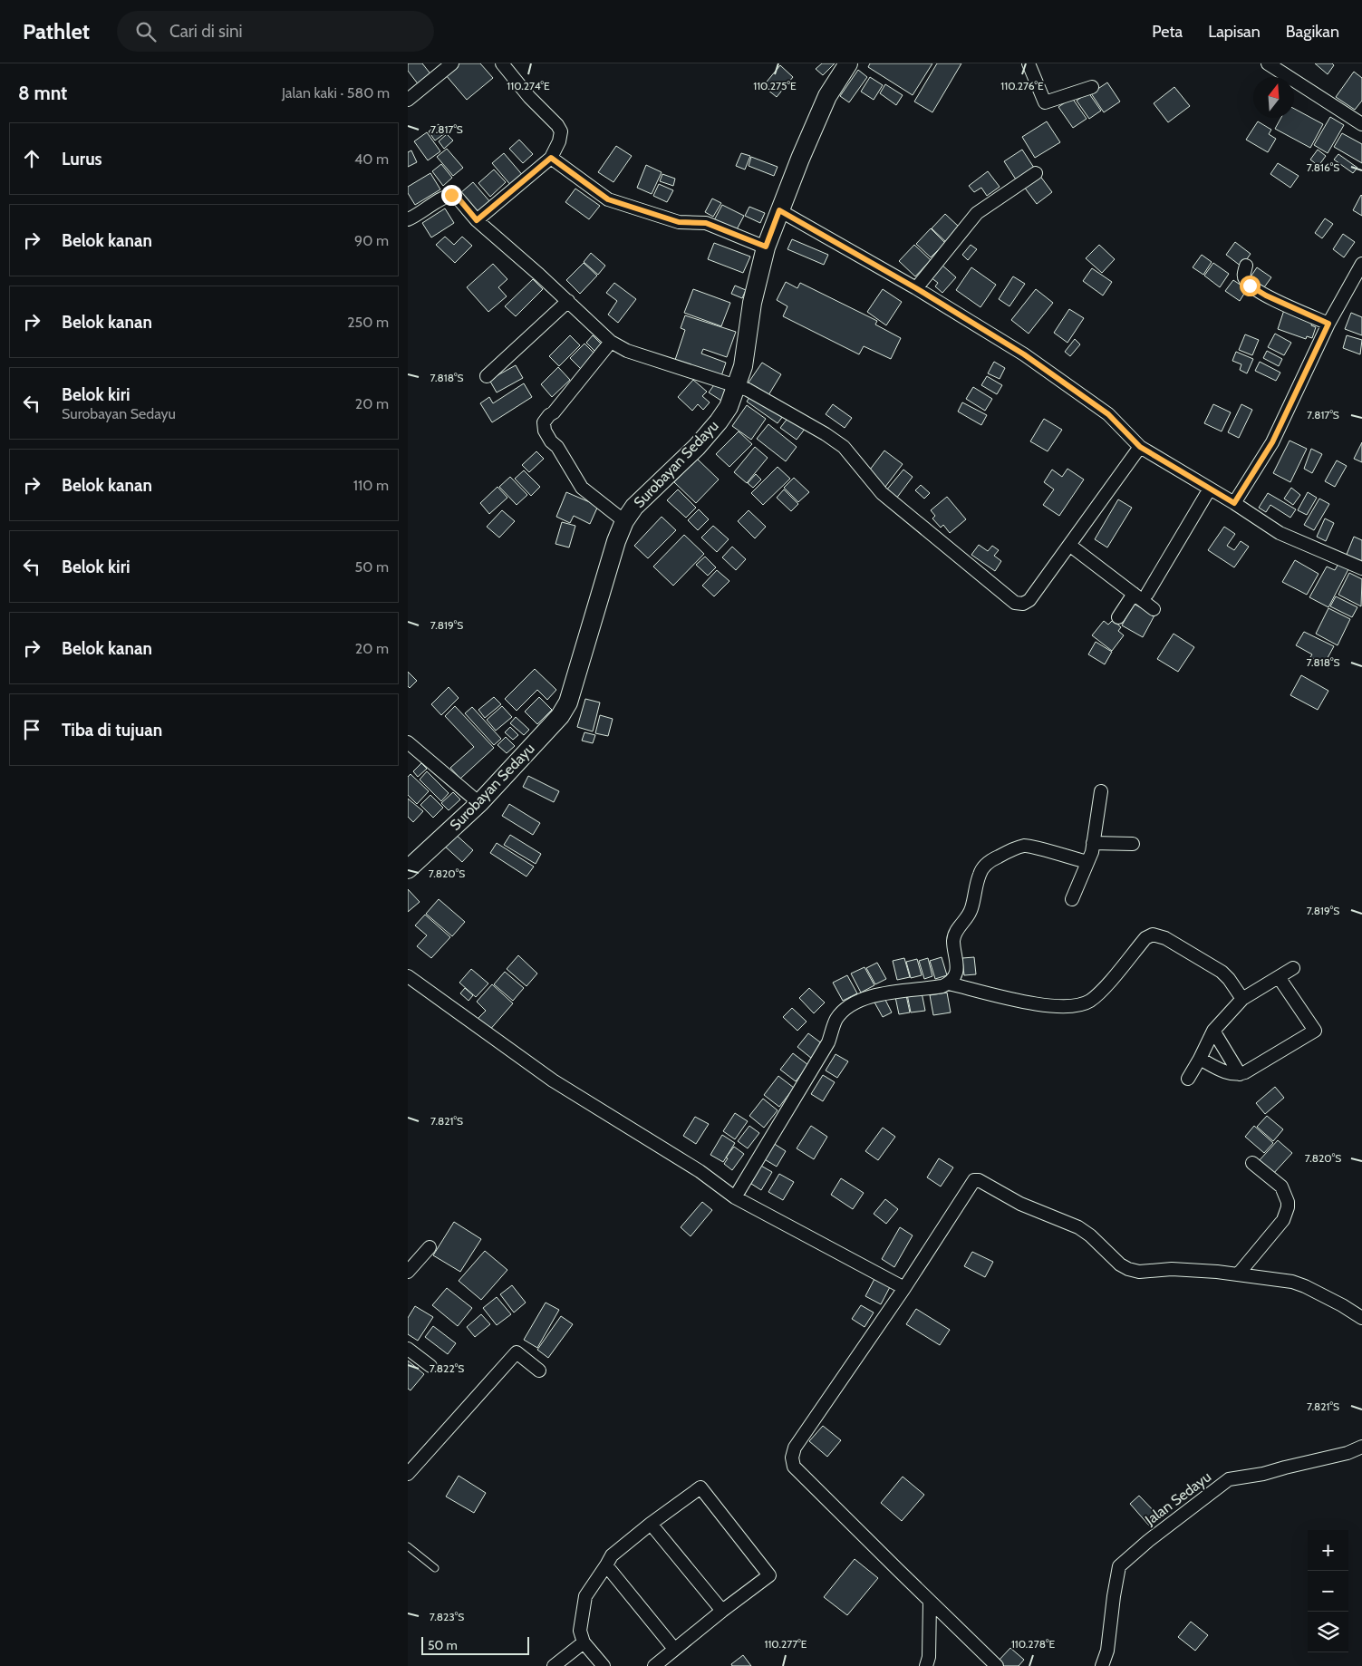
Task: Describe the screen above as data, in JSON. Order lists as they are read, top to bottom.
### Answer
{
  "streets": {
    "main road": ["Surobayan Sedayu"],
    "street": ["Jalan Sedayu"]
  },
  "scale_bar": "50 m",
  "north": "top",
  "page": {
    "header": "Pathlet",
    "search": "Cari di sini",
    "nav": ["Peta", "Lapisan", "Bagikan"],
    "heading": ["8 mnt", "Jalan kaki · 580 m"],
    "list": [
      ["Lurus", "40 m"],
      ["Belok kanan", "90 m"],
      ["Belok kanan", "250 m"],
      ["Belok kiri", "Surobayan Sedayu", "20 m"],
      ["Belok kanan", "110 m"],
      ["Belok kiri", "50 m"],
      ["Belok kanan", "20 m"],
      "Tiba di tujuan"
    ],
    "map_buttons": ["+", "−"],
    "scale": "50 m"
  },
  "coordinates": [
    "110.274°E",
    "110.275°E",
    "110.276°E",
    "7.817°S",
    "7.816°S",
    "7.818°S",
    "7.819°S",
    "7.820°S",
    "7.821°S",
    "7.822°S",
    "7.823°S",
    "110.277°E",
    "110.278°E"
  ]
}
